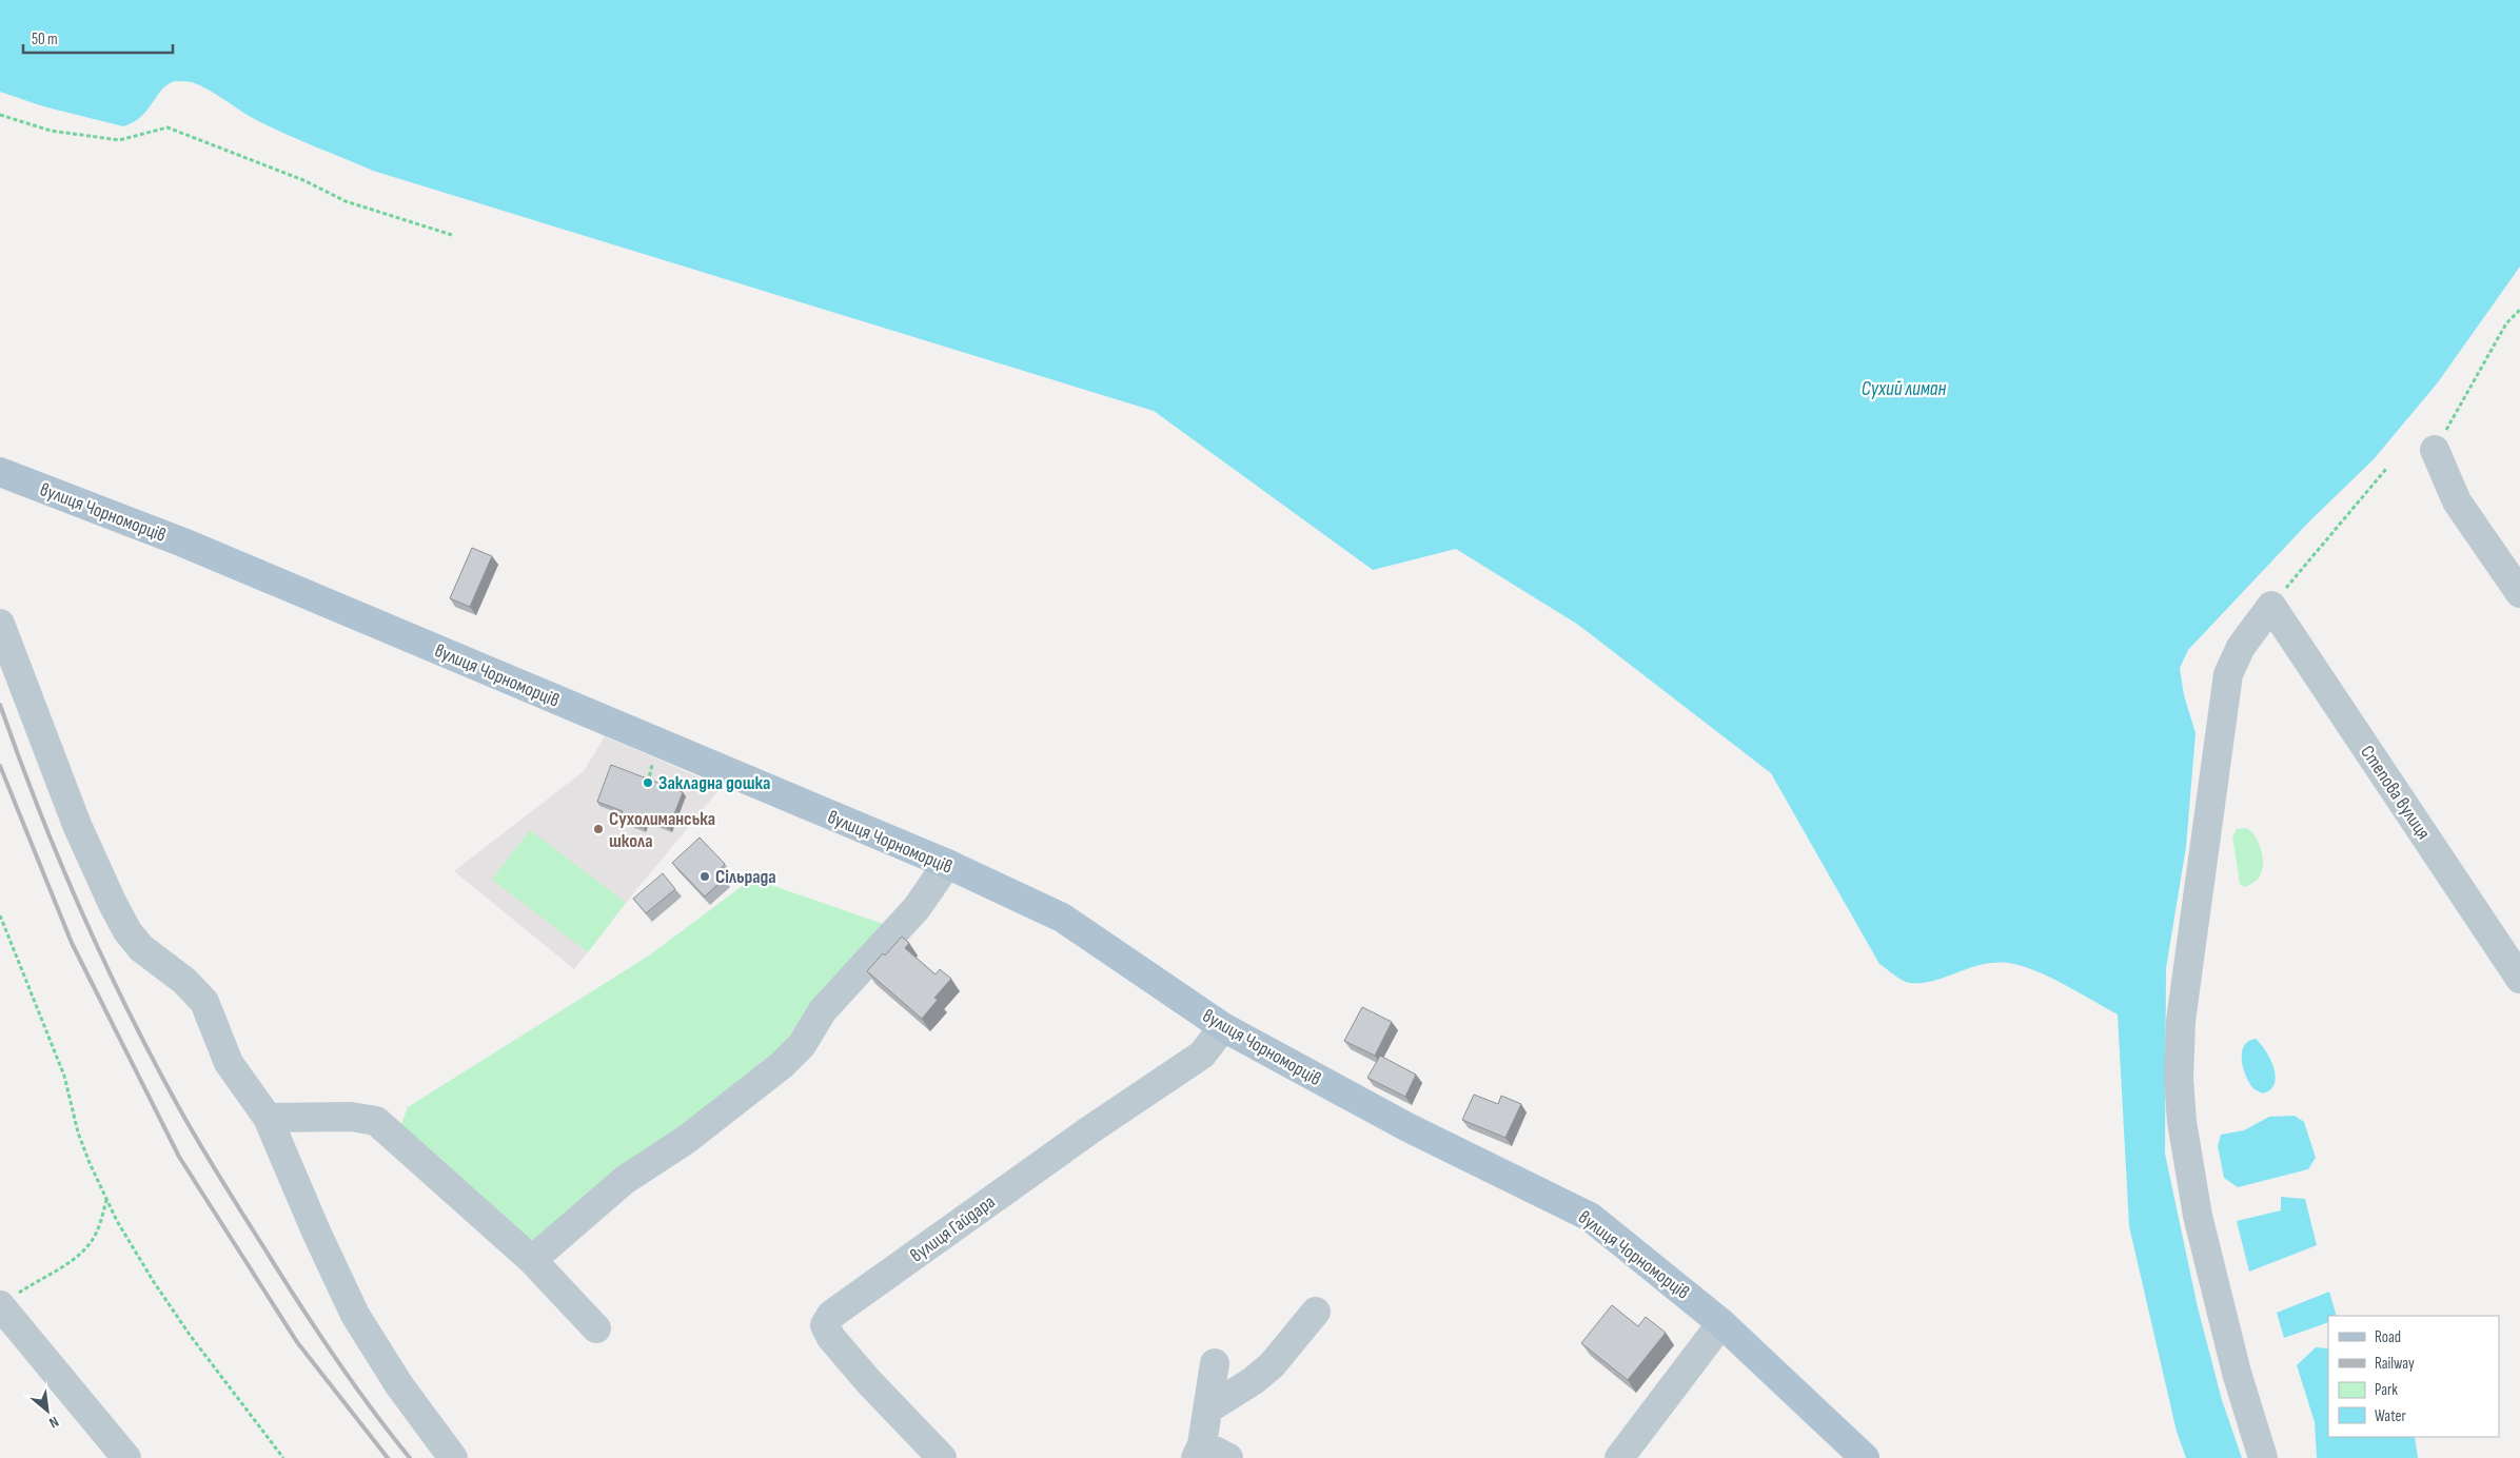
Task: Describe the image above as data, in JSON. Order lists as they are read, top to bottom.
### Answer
{
  "streets": {
    "main road": ["вулиця Чорноморців"],
    "street": ["Степова вулиця", "вулиця Гайдара"]
  },
  "crossings": [
    ["вулиця Чорноморців", "вулиця Гайдара"]
  ],
  "water": ["Сухий лиман"],
  "places": ["Закладна дошка", "Сухолиманська школа", "Сільрада"],
  "legend": [
    "Road",
    "Railway",
    "Park",
    "Water"
  ],
  "scale_bar": "50 m",
  "north": "bottom right"
}
